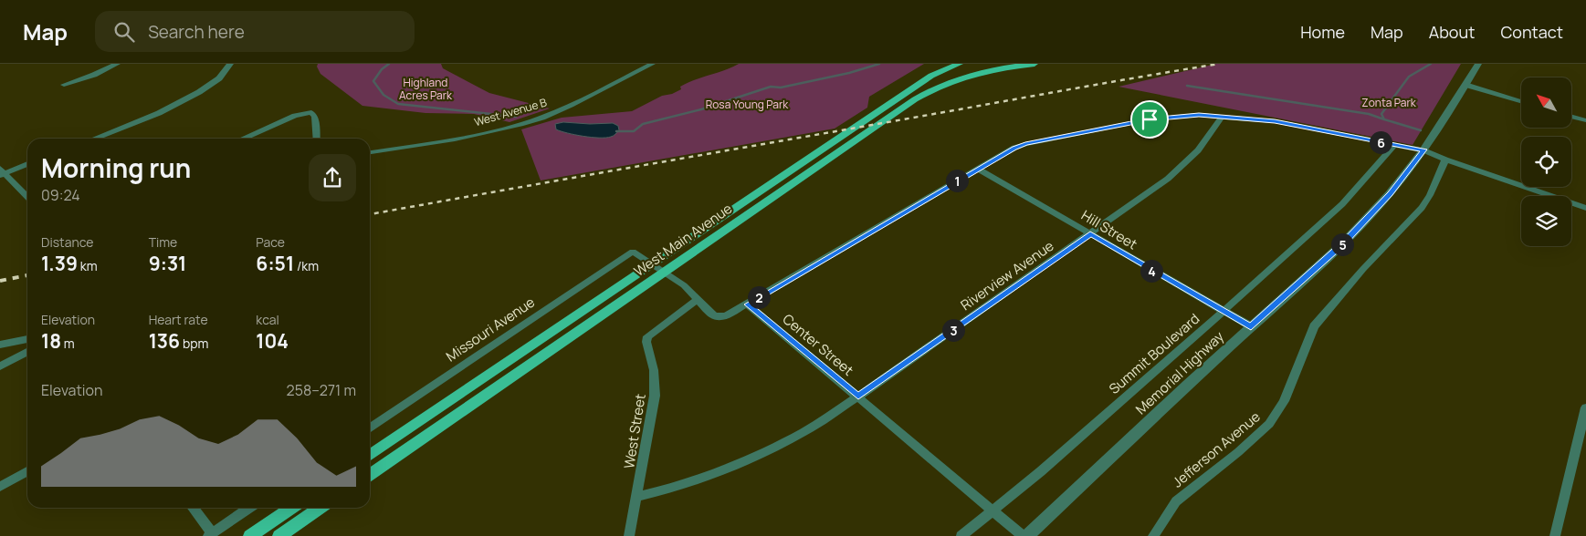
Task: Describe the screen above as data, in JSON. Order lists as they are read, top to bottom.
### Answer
{
  "streets": {
    "main road": ["West Main Avenue"],
    "street": [
      "West Avenue B",
      "Hill Street",
      "Riverview Avenue",
      "Missouri Avenue",
      "Center Street",
      "Summit Boulevard",
      "Memorial Highway",
      "West Street",
      "Jefferson Avenue"
    ]
  },
  "crossings": [
    ["Hill Street", "Riverview Avenue"],
    ["Hill Street", "Summit Boulevard"],
    ["Hill Street", "Memorial Highway"],
    ["West Main Avenue", "Missouri Avenue"],
    ["Riverview Avenue", "Center Street"],
    ["Riverview Avenue", "West Street"],
    ["Center Street", "Summit Boulevard"]
  ],
  "parks": ["Highland Acres Park", "Zonta Park", "Rosa Young Park"],
  "north": "top left",
  "page": {
    "header": "Map",
    "search": "Search here",
    "nav": [
      "Home",
      "Map",
      "About",
      "Contact"
    ],
    "pins": [
      "6",
      "1",
      "5",
      "4",
      "2",
      "3"
    ],
    "heading": ["Morning run", "09:24"],
    "stats": [
      ["Distance", "1.39 km"],
      ["Time", "9:31"],
      ["Pace", "6:51 /km"],
      ["Elevation", "18 m"],
      ["Heart rate", "136 bpm"],
      ["kcal", "104"]
    ],
    "chart": ["Elevation", "258–271 m"]
  }
}
